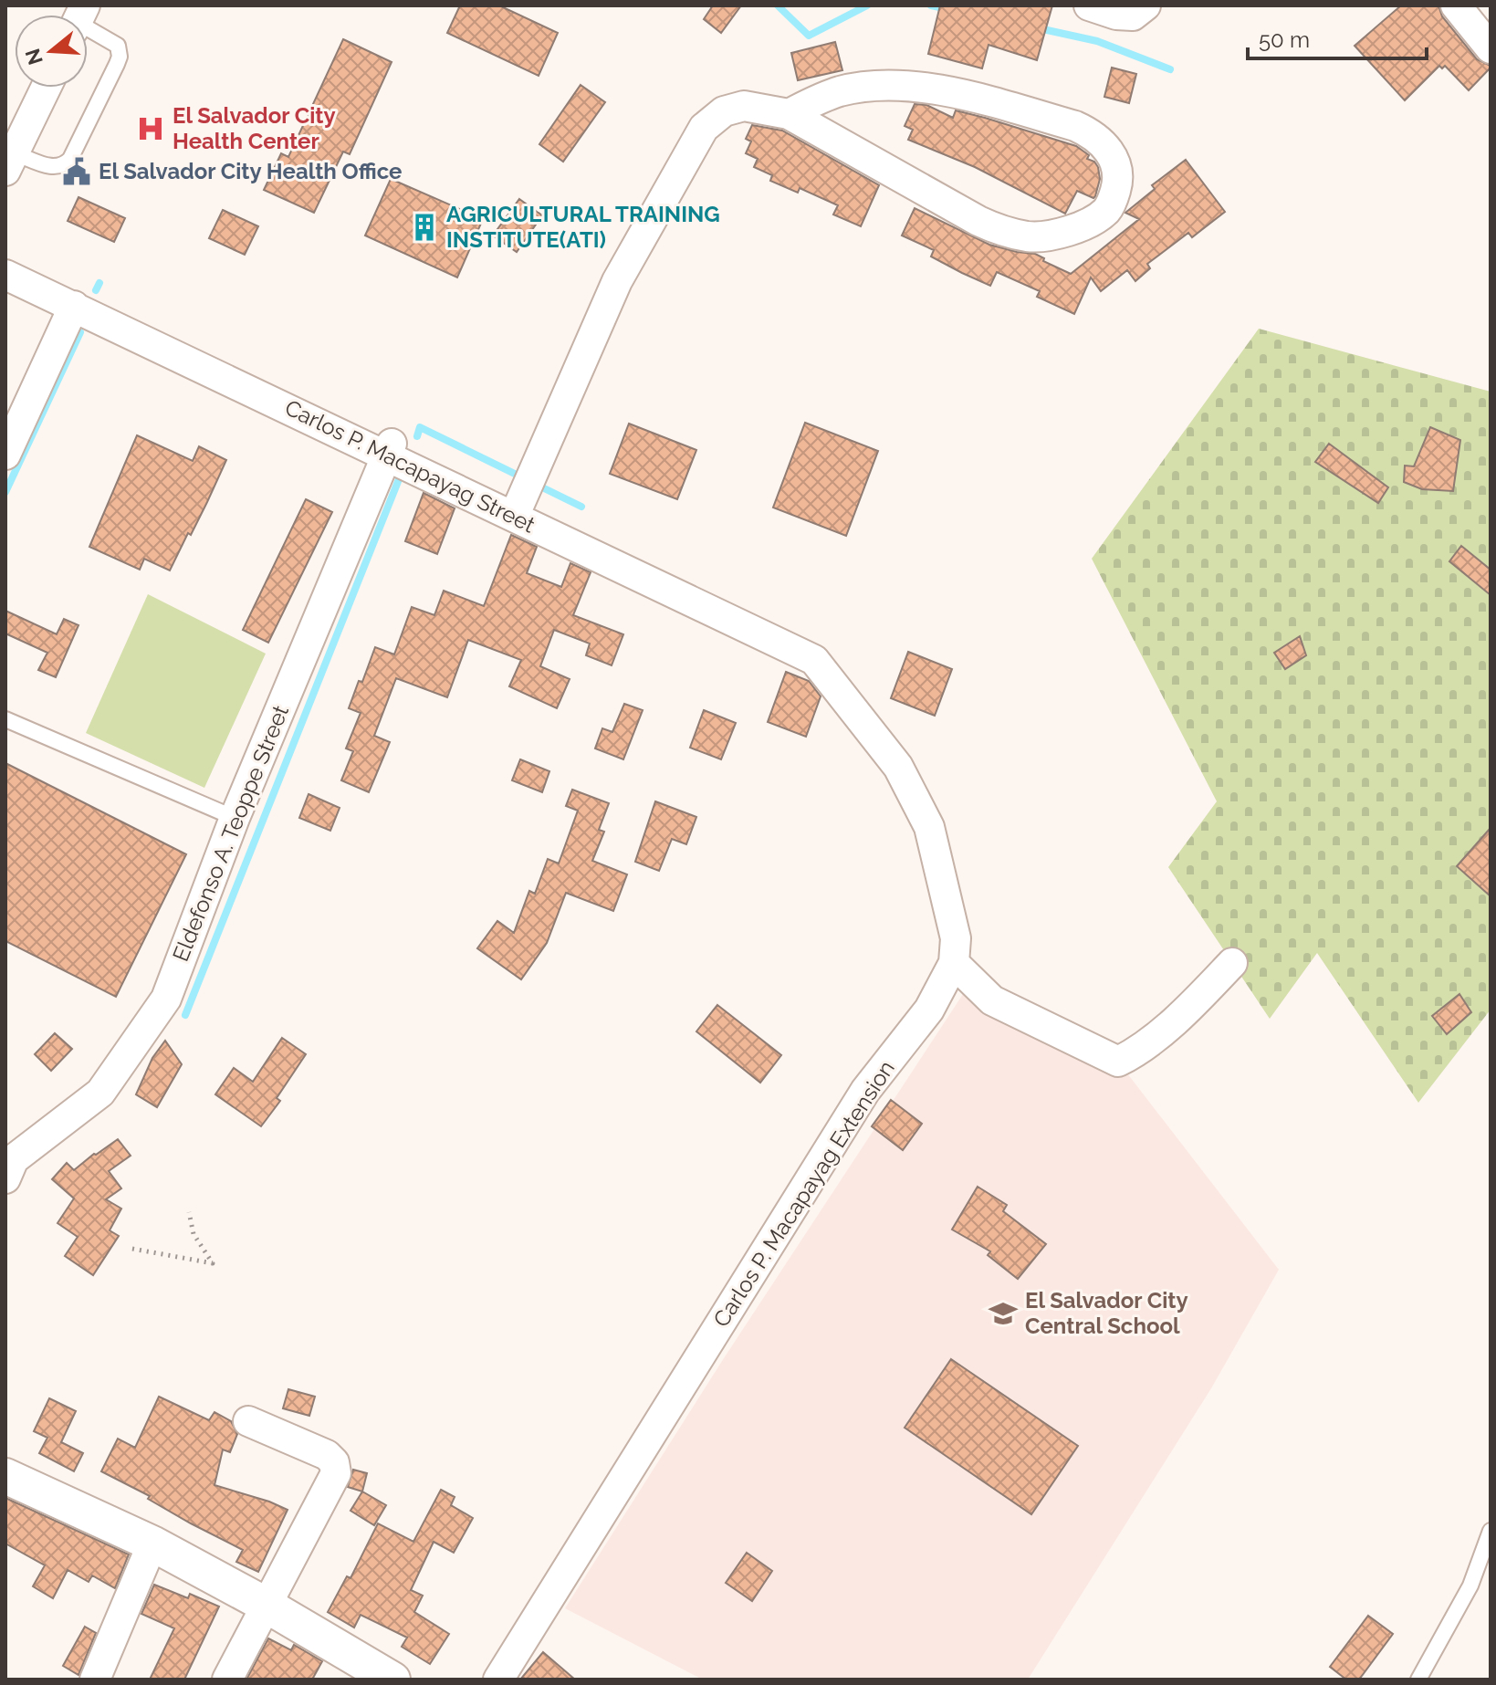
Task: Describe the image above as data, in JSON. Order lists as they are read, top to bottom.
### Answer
{
  "streets": {
    "street": ["Carlos P. Macapayag Street", "Eldefonso A. Teoppe Street", "Carlos P. Macapayag Extension"]
  },
  "crossings": [
    ["Carlos P. Macapayag Street", "Eldefonso A. Teoppe Street"],
    ["Carlos P. Macapayag Street", "Carlos P. Macapayag Extension"]
  ],
  "places": {
    "hospital": ["El Salvador City Health Center"],
    "public building": ["El Salvador City Health Office"],
    "building": ["AGRICULTURAL TRAINING INSTITUTE(ATI)"],
    "school or university": ["El Salvador City Central School"]
  },
  "scale_bar": "50 m",
  "north": "left"
}
